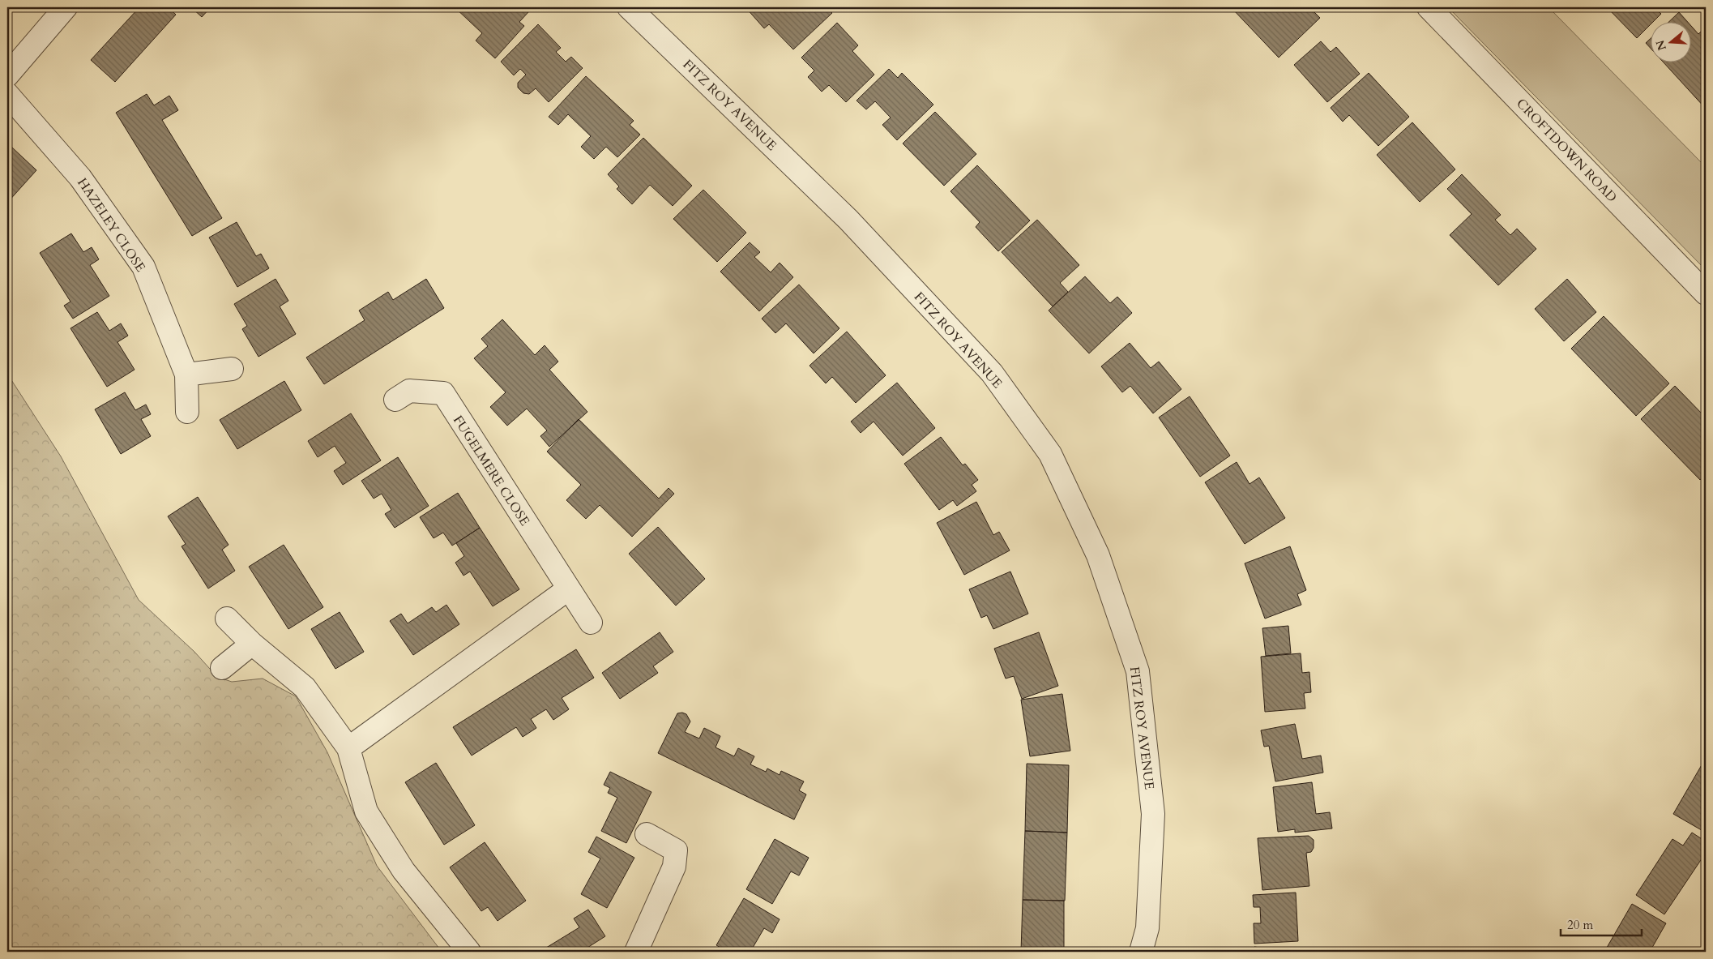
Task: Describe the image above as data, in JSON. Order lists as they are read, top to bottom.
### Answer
{
  "streets": {
    "street": [
      "FITZ ROY AVENUE",
      "CROFTDOWN ROAD",
      "HAZELEY CLOSE",
      "FUGELMERE CLOSE"
    ]
  },
  "scale_bar": "20 m",
  "north": "left"
}
